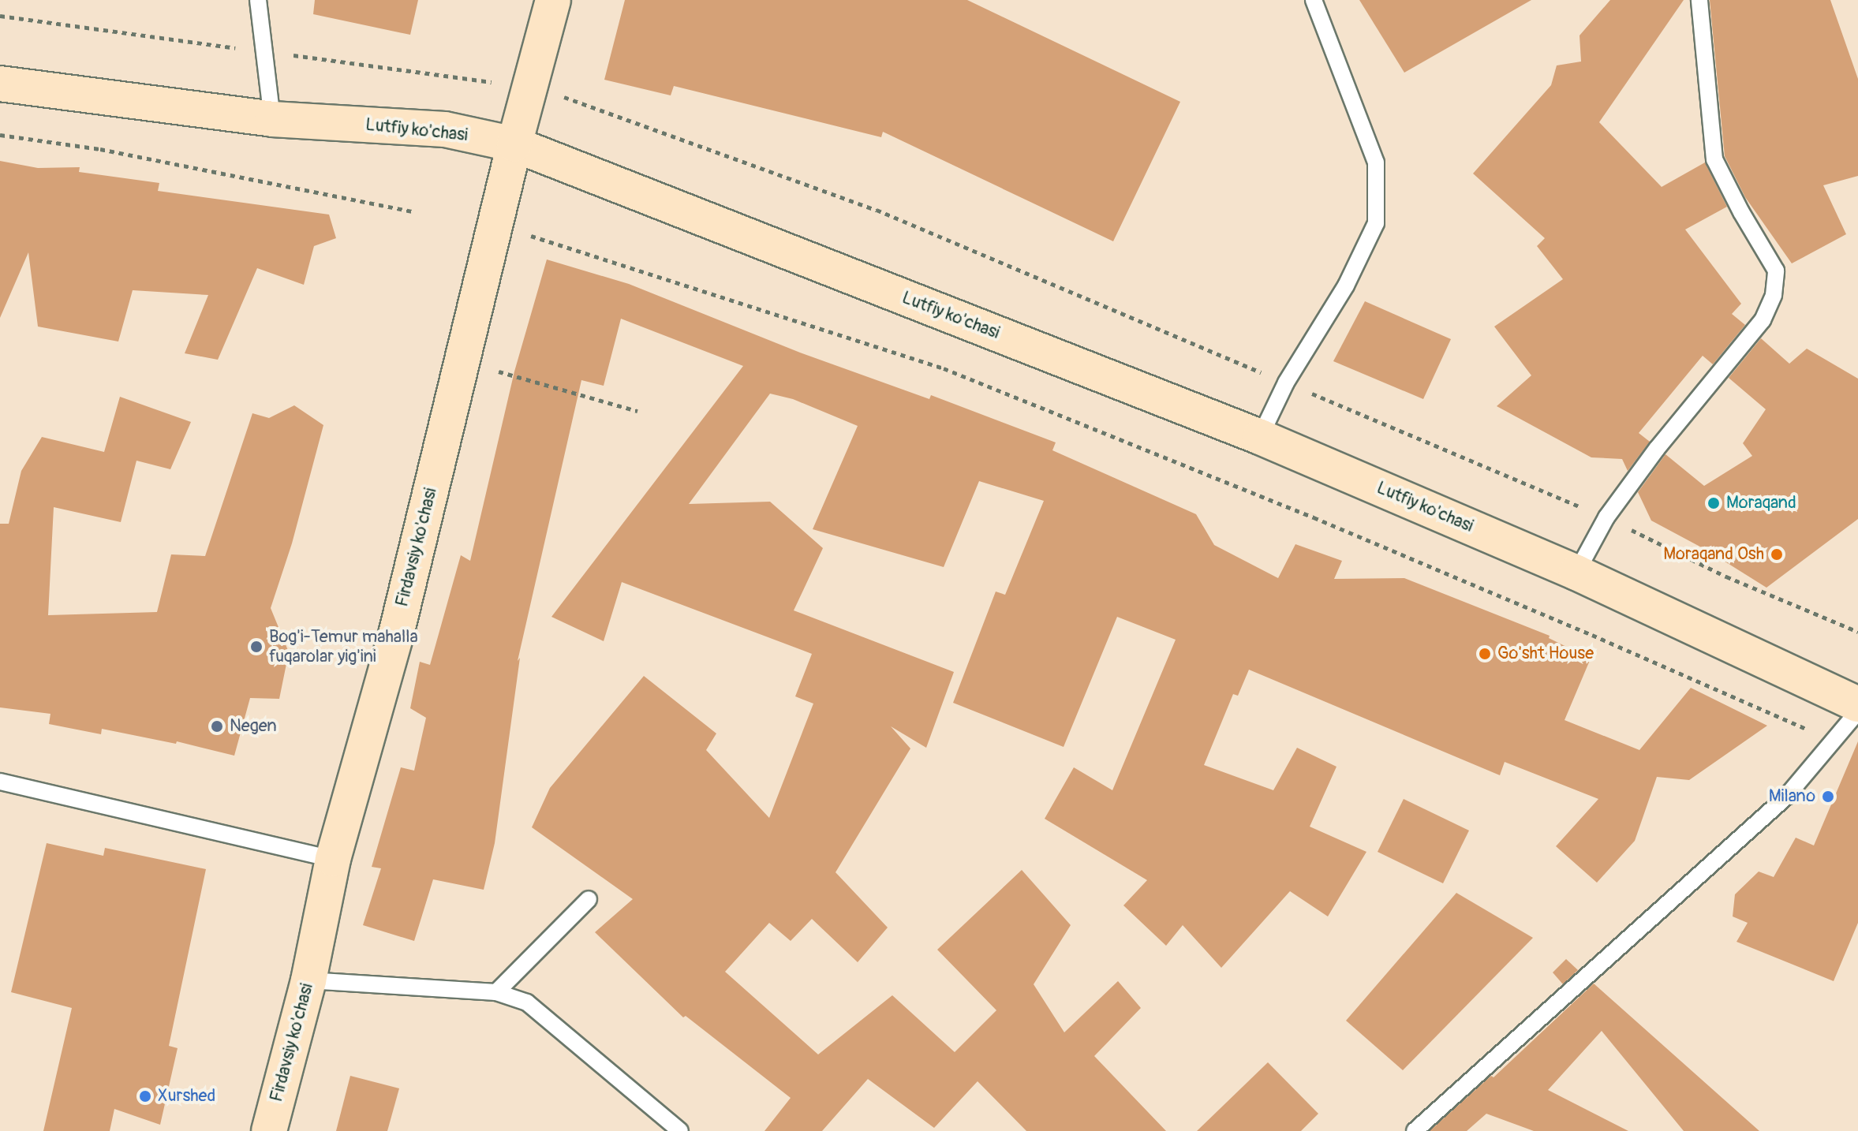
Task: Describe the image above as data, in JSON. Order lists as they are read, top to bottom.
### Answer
{
  "streets": {
    "main road": ["Lutfiy ko'chasi", "Firdavsiy ko'chasi"]
  },
  "crossings": [
    ["Lutfiy ko'chasi", "Firdavsiy ko'chasi"]
  ],
  "places": [
    "Moraqand",
    "Moraqand Osh",
    "Bog'i-Temur mahalla fuqarolar yig'ini",
    "Go'sht House",
    "Negen",
    "Milano",
    "Xurshed"
  ]
}
